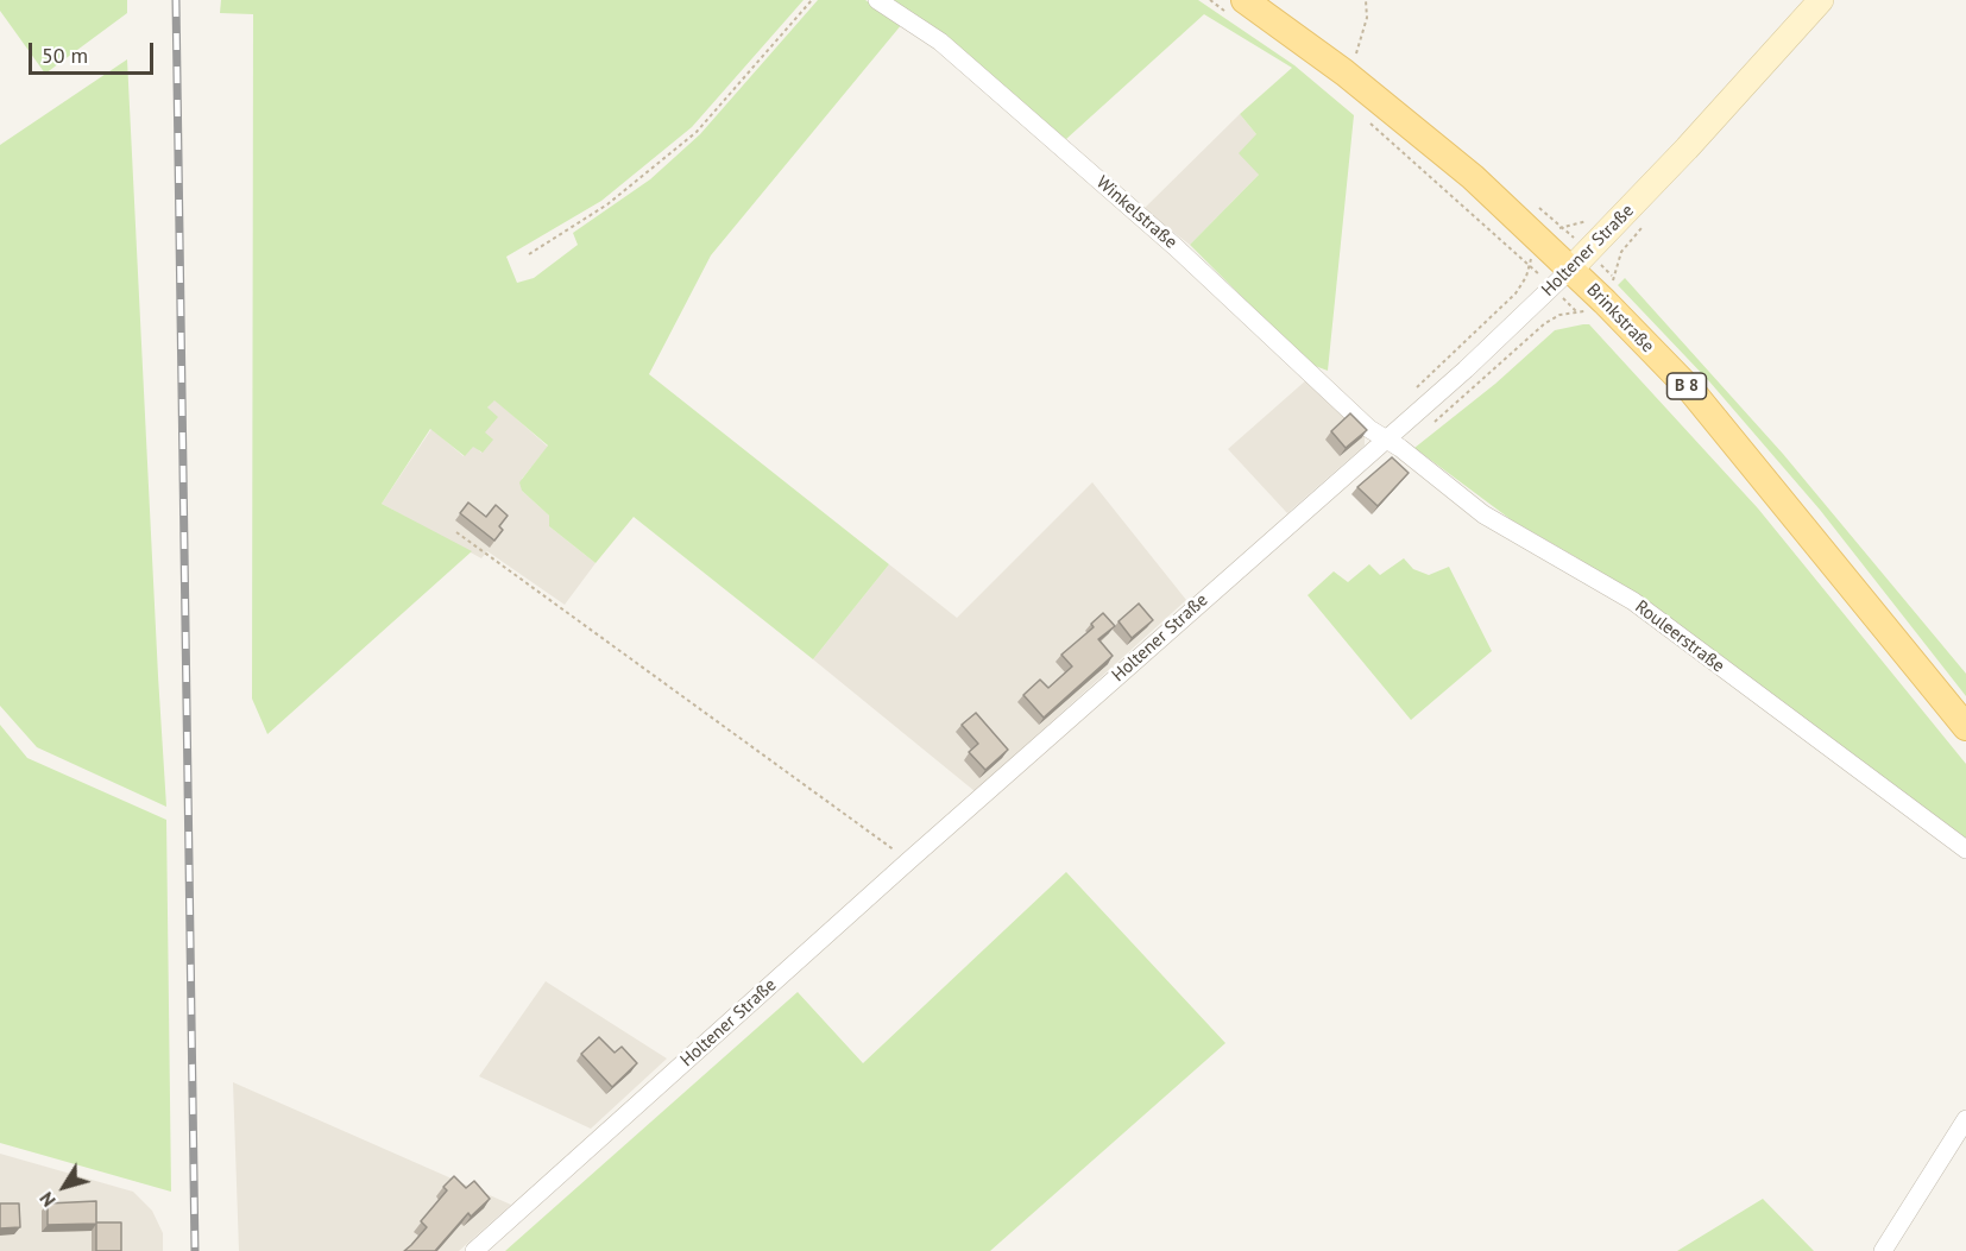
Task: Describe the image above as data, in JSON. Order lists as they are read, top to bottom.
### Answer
{
  "streets": {
    "main road": ["Holtener Straße", "Brinkstraße", "B 8"],
    "street": ["Winkelstraße", "Rouleerstraße"]
  },
  "crossings": [
    ["Winkelstraße", "Holtener Straße"],
    ["Winkelstraße", "Rouleerstraße"],
    ["Holtener Straße", "Brinkstraße"],
    ["Holtener Straße", "Rouleerstraße"]
  ],
  "scale_bar": "50 m",
  "north": "bottom left"
}
